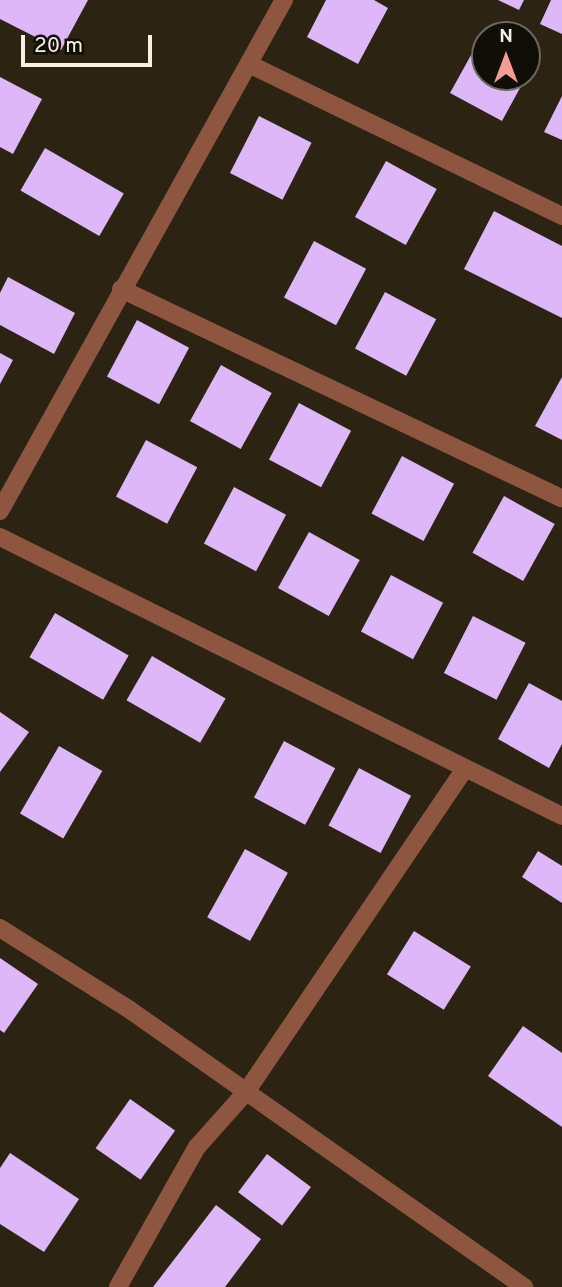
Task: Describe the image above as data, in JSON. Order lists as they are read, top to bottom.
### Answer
{
  "scale_bar": "20 m",
  "north": "top"
}
